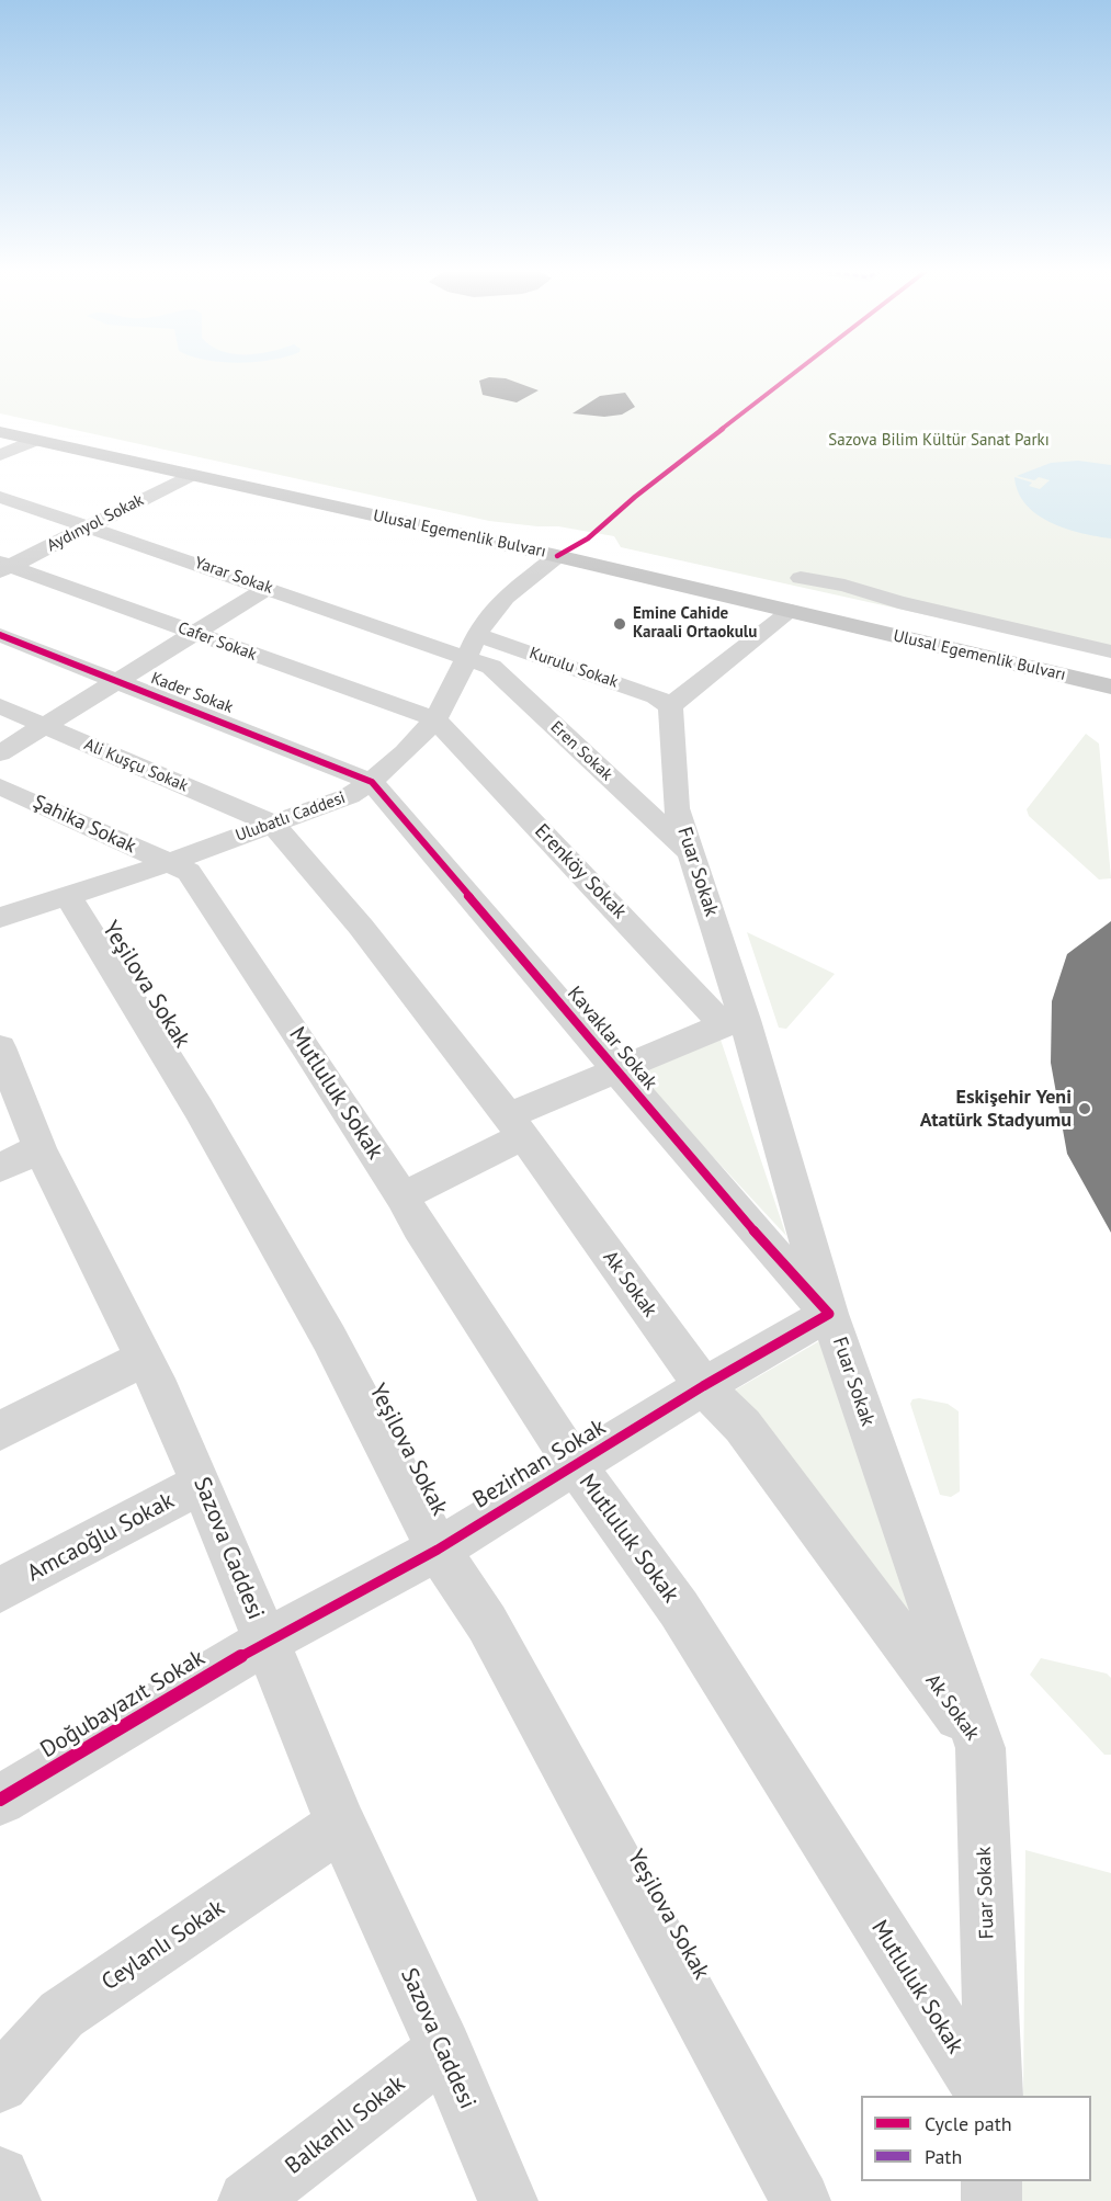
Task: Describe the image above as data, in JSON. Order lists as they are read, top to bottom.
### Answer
{
  "streets": {
    "main road": ["Ulusal Egemenlik Bulvarı"],
    "street": [
      "Aydınyol Sokak",
      "Yarar Sokak",
      "Cafer Sokak",
      "Kurulu Sokak",
      "Kader Sokak",
      "Eren Sokak",
      "Ali Kuşçu Sokak",
      "Ulubatlı Caddesi",
      "Şahika Sokak",
      "Erenköy Sokak",
      "Fuar Sokak",
      "Yeşilova Sokak",
      "Kavaklar Sokak",
      "Mutluluk Sokak",
      "Ak Sokak",
      "Bezirhan Sokak",
      "Amcaoğlu Sokak",
      "Sazova Caddesi",
      "Doğubayazıt Sokak",
      "Ceylanlı Sokak",
      "Balkanlı Sokak"
    ]
  },
  "crossings": [
    ["Aydınyol Sokak", "Ulusal Egemenlik Bulvarı"],
    ["Aydınyol Sokak", "Yarar Sokak"],
    ["Aydınyol Sokak", "Cafer Sokak"],
    ["Ulusal Egemenlik Bulvarı", "Ulubatlı Caddesi"],
    ["Yarar Sokak", "Kurulu Sokak"],
    ["Yarar Sokak", "Eren Sokak"],
    ["Yarar Sokak", "Ulubatlı Caddesi"],
    ["Cafer Sokak", "Ulubatlı Caddesi"],
    ["Cafer Sokak", "Erenköy Sokak"],
    ["Kurulu Sokak", "Eren Sokak"],
    ["Kurulu Sokak", "Ulubatlı Caddesi"],
    ["Kurulu Sokak", "Fuar Sokak"],
    ["Kader Sokak", "Ulubatlı Caddesi"],
    ["Kader Sokak", "Kavaklar Sokak"],
    ["Eren Sokak", "Ulubatlı Caddesi"],
    ["Eren Sokak", "Fuar Sokak"],
    ["Ali Kuşçu Sokak", "Ulubatlı Caddesi"],
    ["Ali Kuşçu Sokak", "Ak Sokak"],
    ["Ulubatlı Caddesi", "Şahika Sokak"],
    ["Ulubatlı Caddesi", "Erenköy Sokak"],
    ["Ulubatlı Caddesi", "Yeşilova Sokak"],
    ["Ulubatlı Caddesi", "Kavaklar Sokak"],
    ["Ulubatlı Caddesi", "Mutluluk Sokak"],
    ["Ulubatlı Caddesi", "Ak Sokak"],
    ["Şahika Sokak", "Mutluluk Sokak"],
    ["Erenköy Sokak", "Fuar Sokak"],
    ["Fuar Sokak", "Kavaklar Sokak"],
    ["Fuar Sokak", "Ak Sokak"],
    ["Fuar Sokak", "Bezirhan Sokak"],
    ["Yeşilova Sokak", "Bezirhan Sokak"],
    ["Kavaklar Sokak", "Bezirhan Sokak"],
    ["Mutluluk Sokak", "Bezirhan Sokak"],
    ["Ak Sokak", "Bezirhan Sokak"],
    ["Bezirhan Sokak", "Sazova Caddesi"],
    ["Bezirhan Sokak", "Doğubayazıt Sokak"],
    ["Amcaoğlu Sokak", "Sazova Caddesi"],
    ["Sazova Caddesi", "Doğubayazıt Sokak"],
    ["Sazova Caddesi", "Ceylanlı Sokak"],
    ["Sazova Caddesi", "Balkanlı Sokak"]
  ],
  "parks": ["Sazova Bilim Kültür Sanat Parkı"],
  "places": ["Emine Cahide Karaali Ortaokulu", "Eskişehir Yeni Atatürk Stadyumu"],
  "legend": ["Cycle path", "Path"]
}
